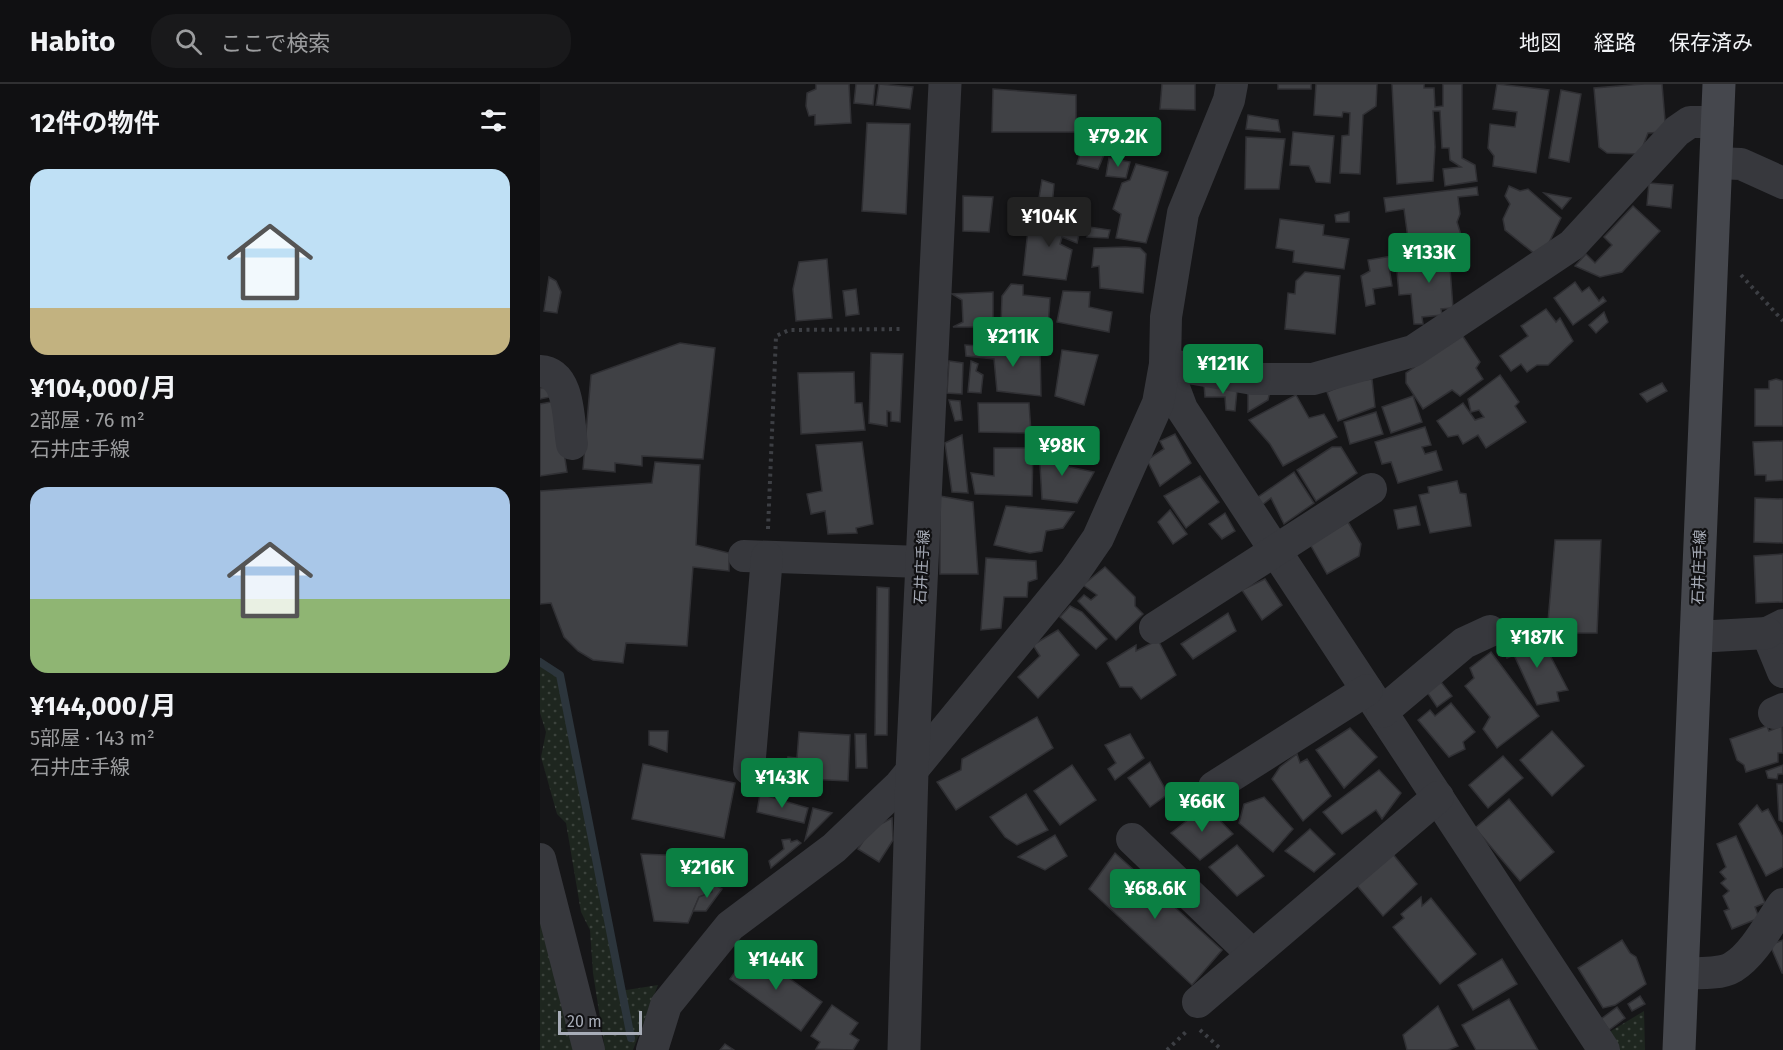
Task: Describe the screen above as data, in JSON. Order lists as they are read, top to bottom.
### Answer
{
  "streets": {
    "main road": ["石井庄手線"]
  },
  "scale_bar": "20 m",
  "page": {
    "header": "Habito",
    "search": "ここで検索",
    "nav": ["地図", "経路", "保存済み"],
    "heading": "12件の物件",
    "price": [
      "¥79.2K",
      "¥104K",
      "¥133K",
      "¥211K",
      "¥121K",
      "¥98K",
      "¥187K",
      "¥143K",
      "¥66K",
      "¥216K",
      "¥68.6K",
      "¥144K"
    ],
    "list": [
      {
        "name": "¥104,000/月",
        "note": "2部屋 · 76 m² · 石井庄手線"
      },
      {
        "name": "¥144,000/月",
        "note": "5部屋 · 143 m² · 石井庄手線"
      }
    ],
    "scale": "20 m"
  }
}
